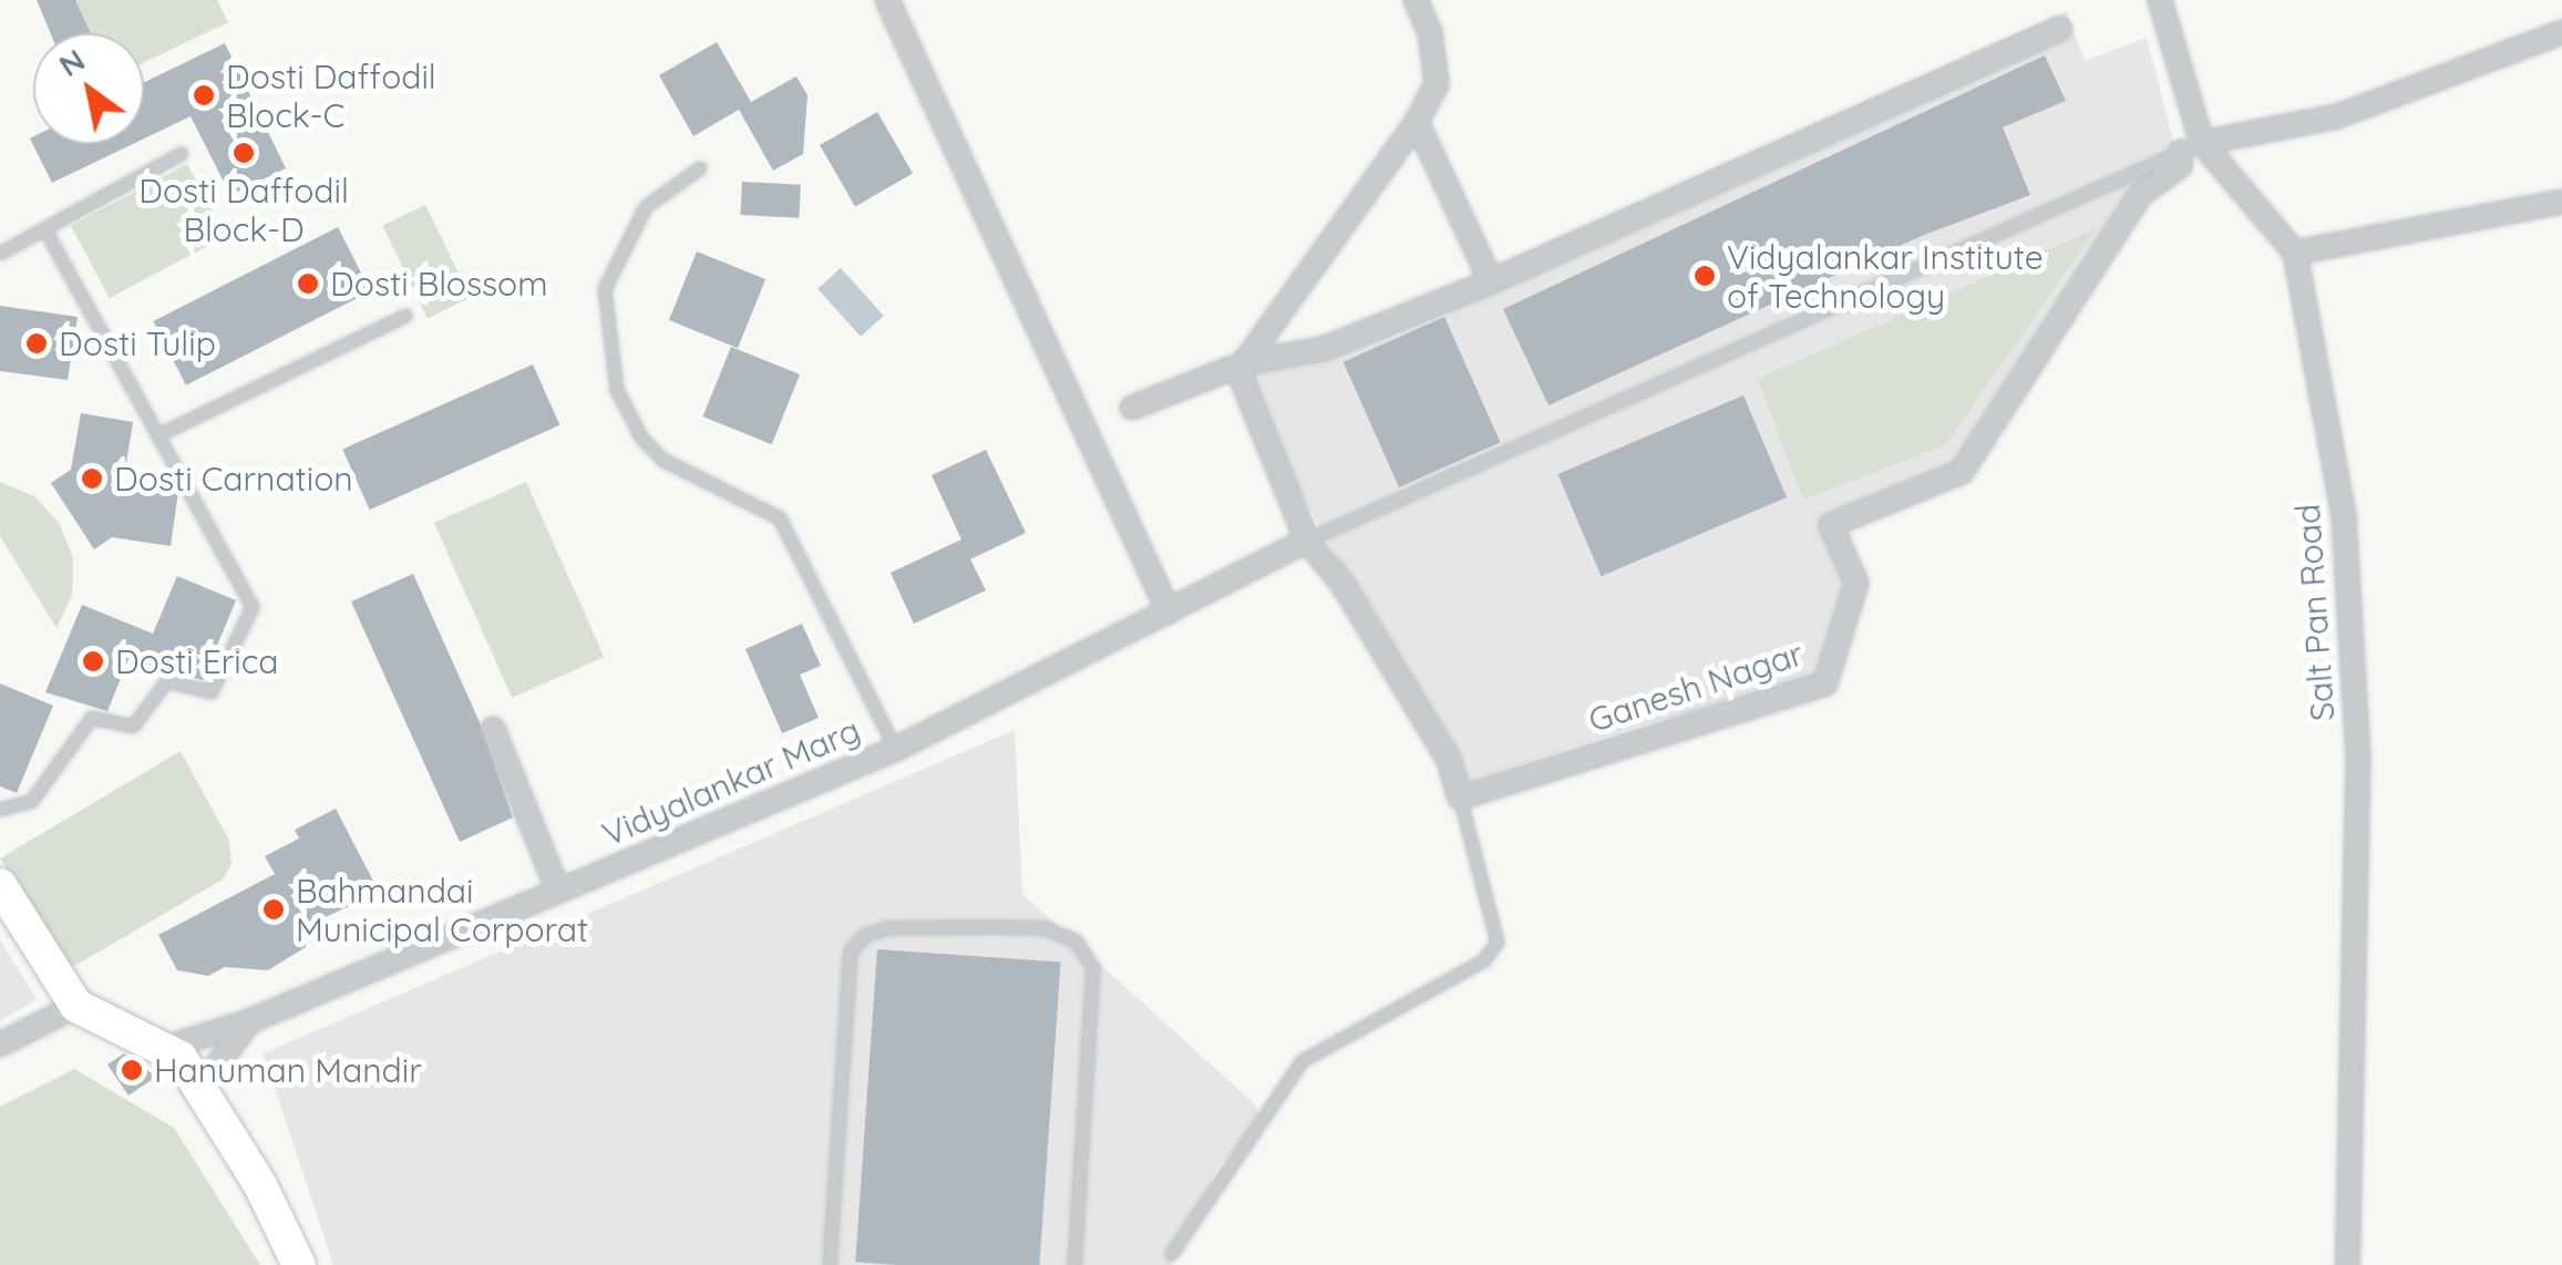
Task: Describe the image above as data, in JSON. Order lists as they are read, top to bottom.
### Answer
{
  "streets": {
    "street": ["Salt Pan Road", "Ganesh Nagar", "Vidyalankar Marg"]
  },
  "places": [
    "Dosti Daffodil Block-C",
    "Dosti Daffodil Block-D",
    "Vidyalankar Institute of Technology",
    "Dosti Blossom",
    "Dosti Tulip",
    "Dosti Carnation",
    "Dosti Erica",
    "Bahmandai Municipal Corporat",
    "Hanuman Mandir"
  ],
  "north": "top left"
}
